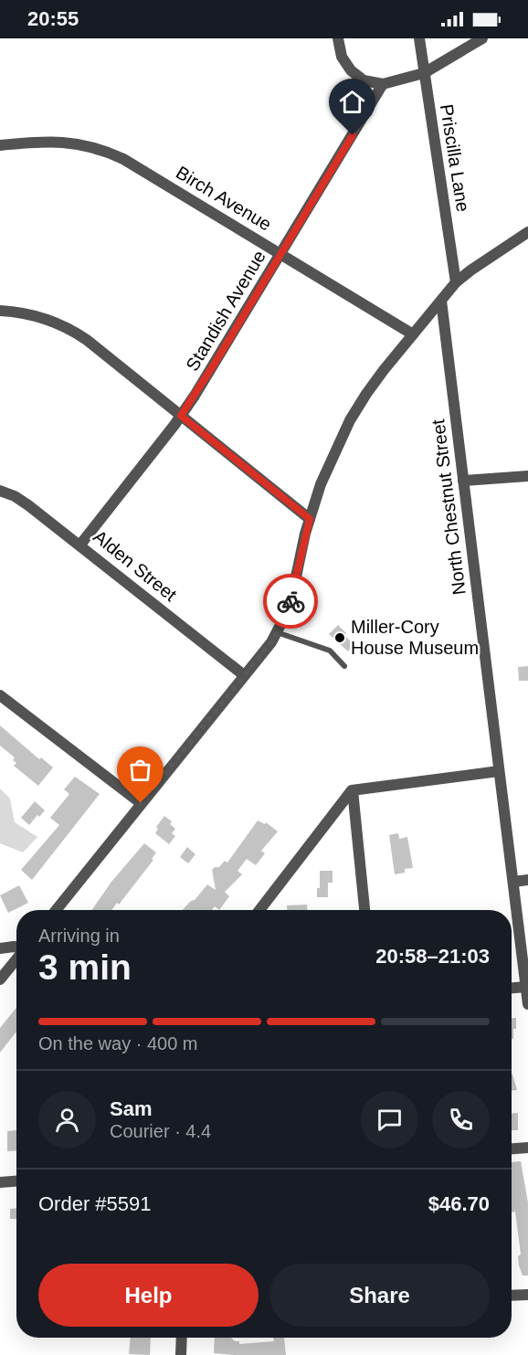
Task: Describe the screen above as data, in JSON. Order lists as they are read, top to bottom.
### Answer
{
  "streets": {
    "street": [
      "Priscilla Lane",
      "Birch Avenue",
      "Standish Avenue",
      "North Chestnut Street",
      "Alden Street"
    ]
  },
  "crossings": [
    ["Birch Avenue", "Standish Avenue"],
    ["Standish Avenue", "Alden Street"]
  ],
  "places": ["Miller-Cory House Museum"],
  "page": {
    "status": "20:55",
    "heading": ["3 min", "Arriving in", "20:58–21:03"],
    "panel": [
      "Sam",
      "Courier · 4.4",
      "Order #5591",
      "$46.70"
    ],
    "bar": "On the way · 400 m",
    "buttons": ["Help", "Share"]
  }
}
